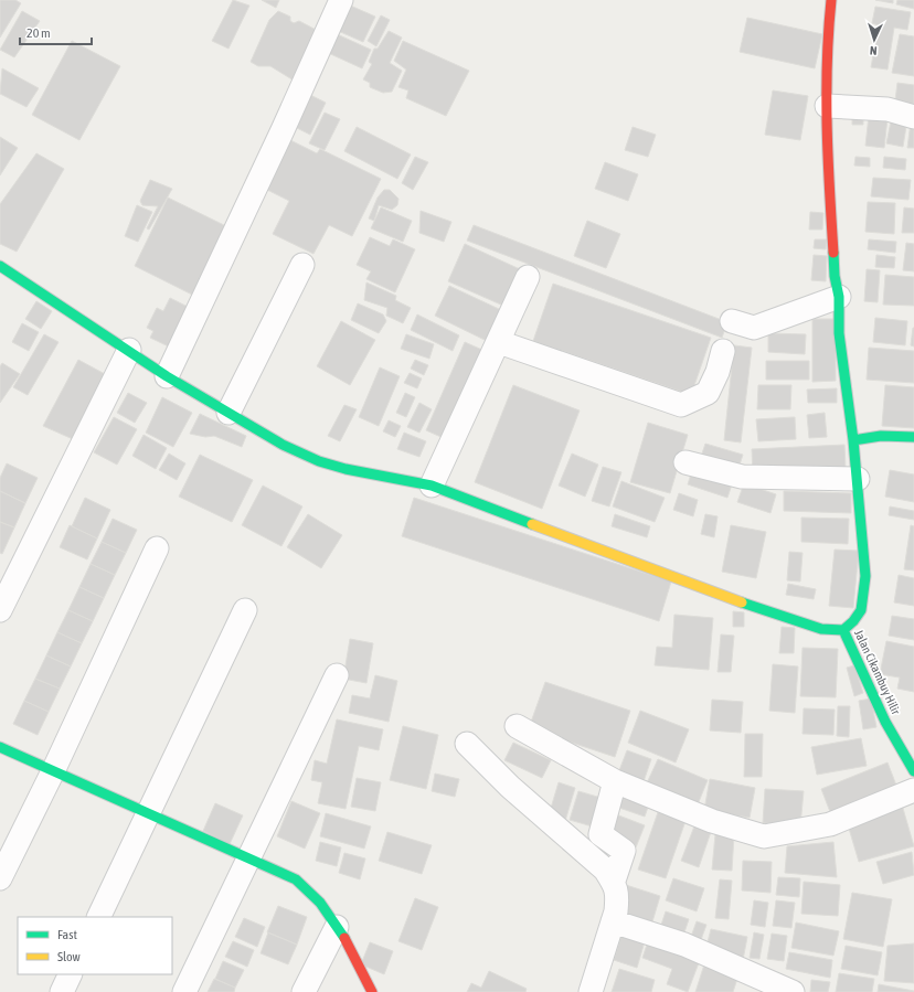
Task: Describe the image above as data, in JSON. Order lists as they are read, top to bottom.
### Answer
{
  "streets": {
    "street": ["Jalan Cikambuy Hilir"]
  },
  "legend": ["Fast", "Slow"],
  "scale_bar": "20 m",
  "north": "bottom"
}
